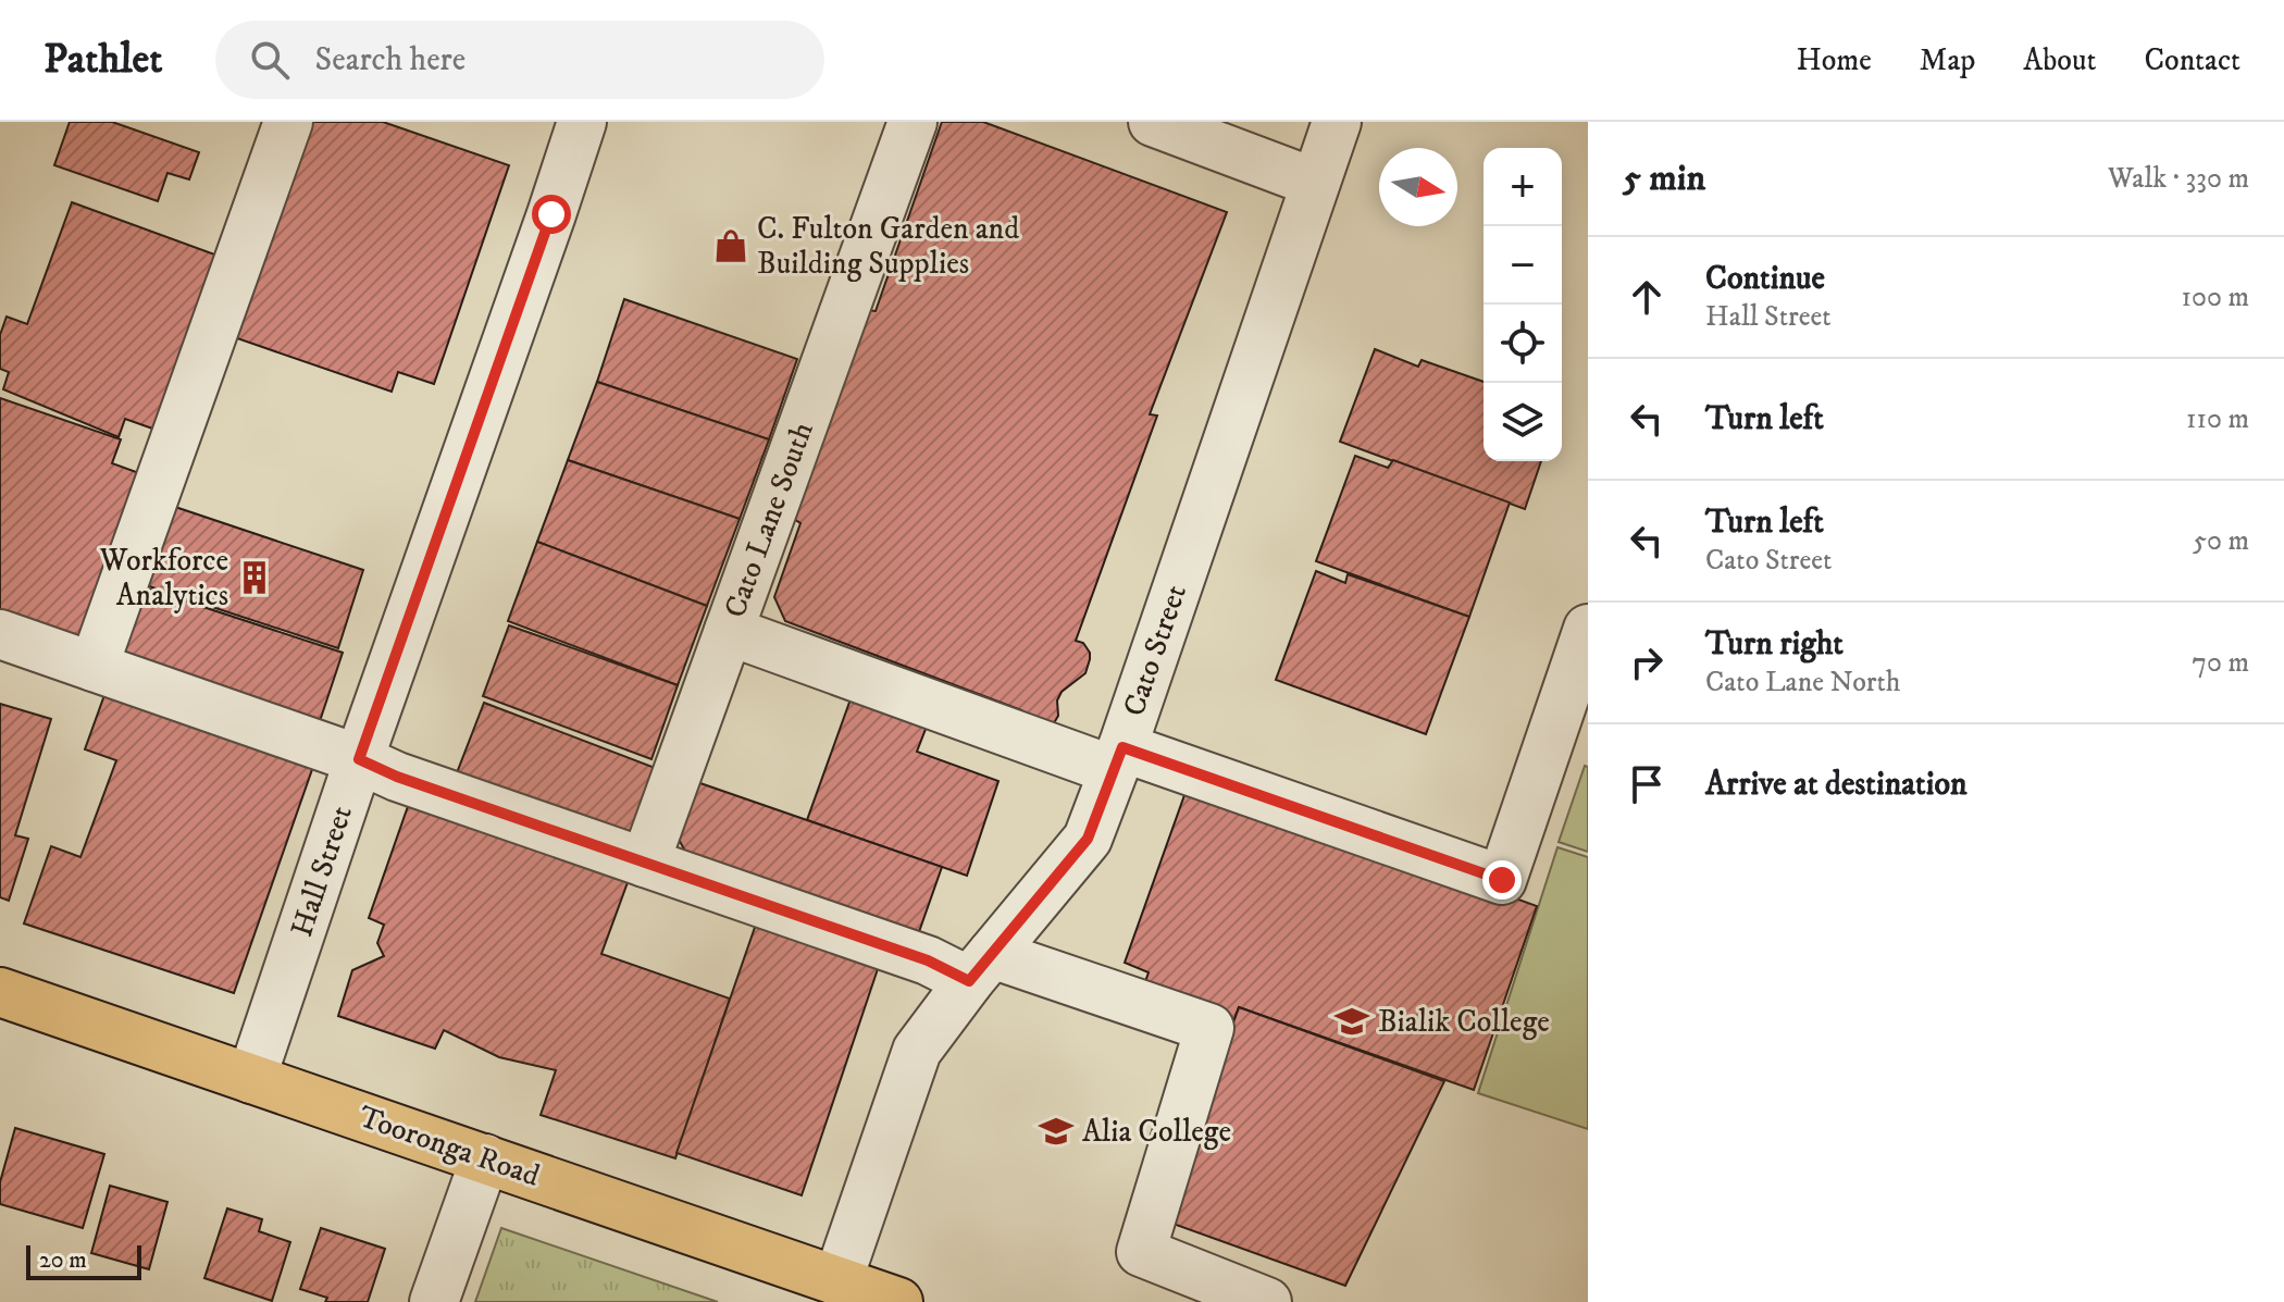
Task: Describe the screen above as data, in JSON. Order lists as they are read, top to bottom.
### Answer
{
  "streets": {
    "main road": ["Tooronga Road"],
    "street": ["Cato Lane South", "Cato Street", "Hall Street"]
  },
  "crossings": [
    ["Cato Lane South", "Cato Street"],
    ["Cato Street", "Tooronga Road"],
    ["Hall Street", "Tooronga Road"]
  ],
  "places": {
    "shop": ["C. Fulton Garden and Building Supplies"],
    "building": ["Workforce Analytics"],
    "school or university": ["Bialik College", "Alia College"]
  },
  "scale_bar": "20 m",
  "north": "right",
  "page": {
    "header": "Pathlet",
    "search": "Search here",
    "nav": [
      "Home",
      "Map",
      "About",
      "Contact"
    ],
    "heading": ["5 min", "Walk · 330 m"],
    "map_buttons": ["+", "−"],
    "list": [
      ["Continue", "Hall Street", "100 m"],
      ["Turn left", "110 m"],
      ["Turn left", "Cato Street", "50 m"],
      ["Turn right", "Cato Lane North", "70 m"],
      "Arrive at destination"
    ],
    "scale": "20 m"
  }
}
